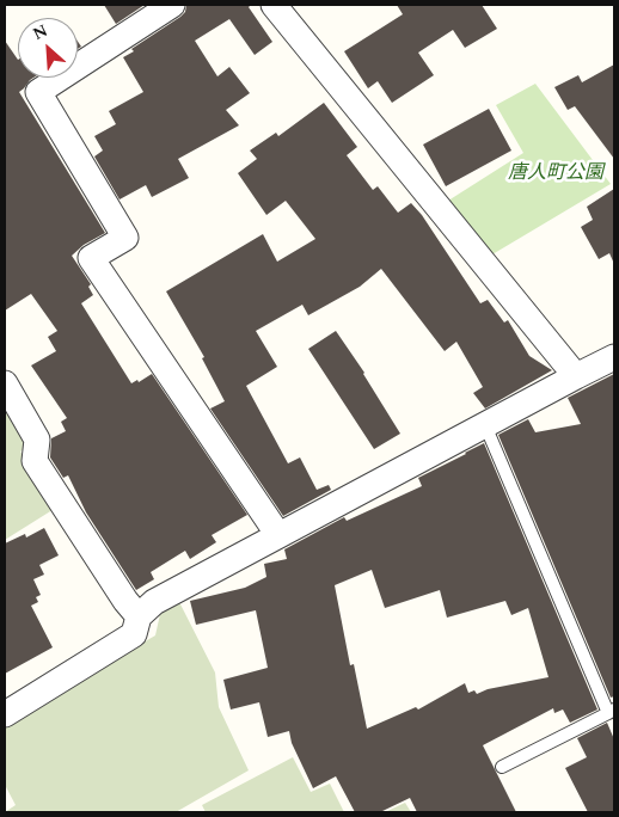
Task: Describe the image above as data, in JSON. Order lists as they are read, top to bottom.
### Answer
{
  "parks": ["唐人町公園"],
  "north": "top left"
}
